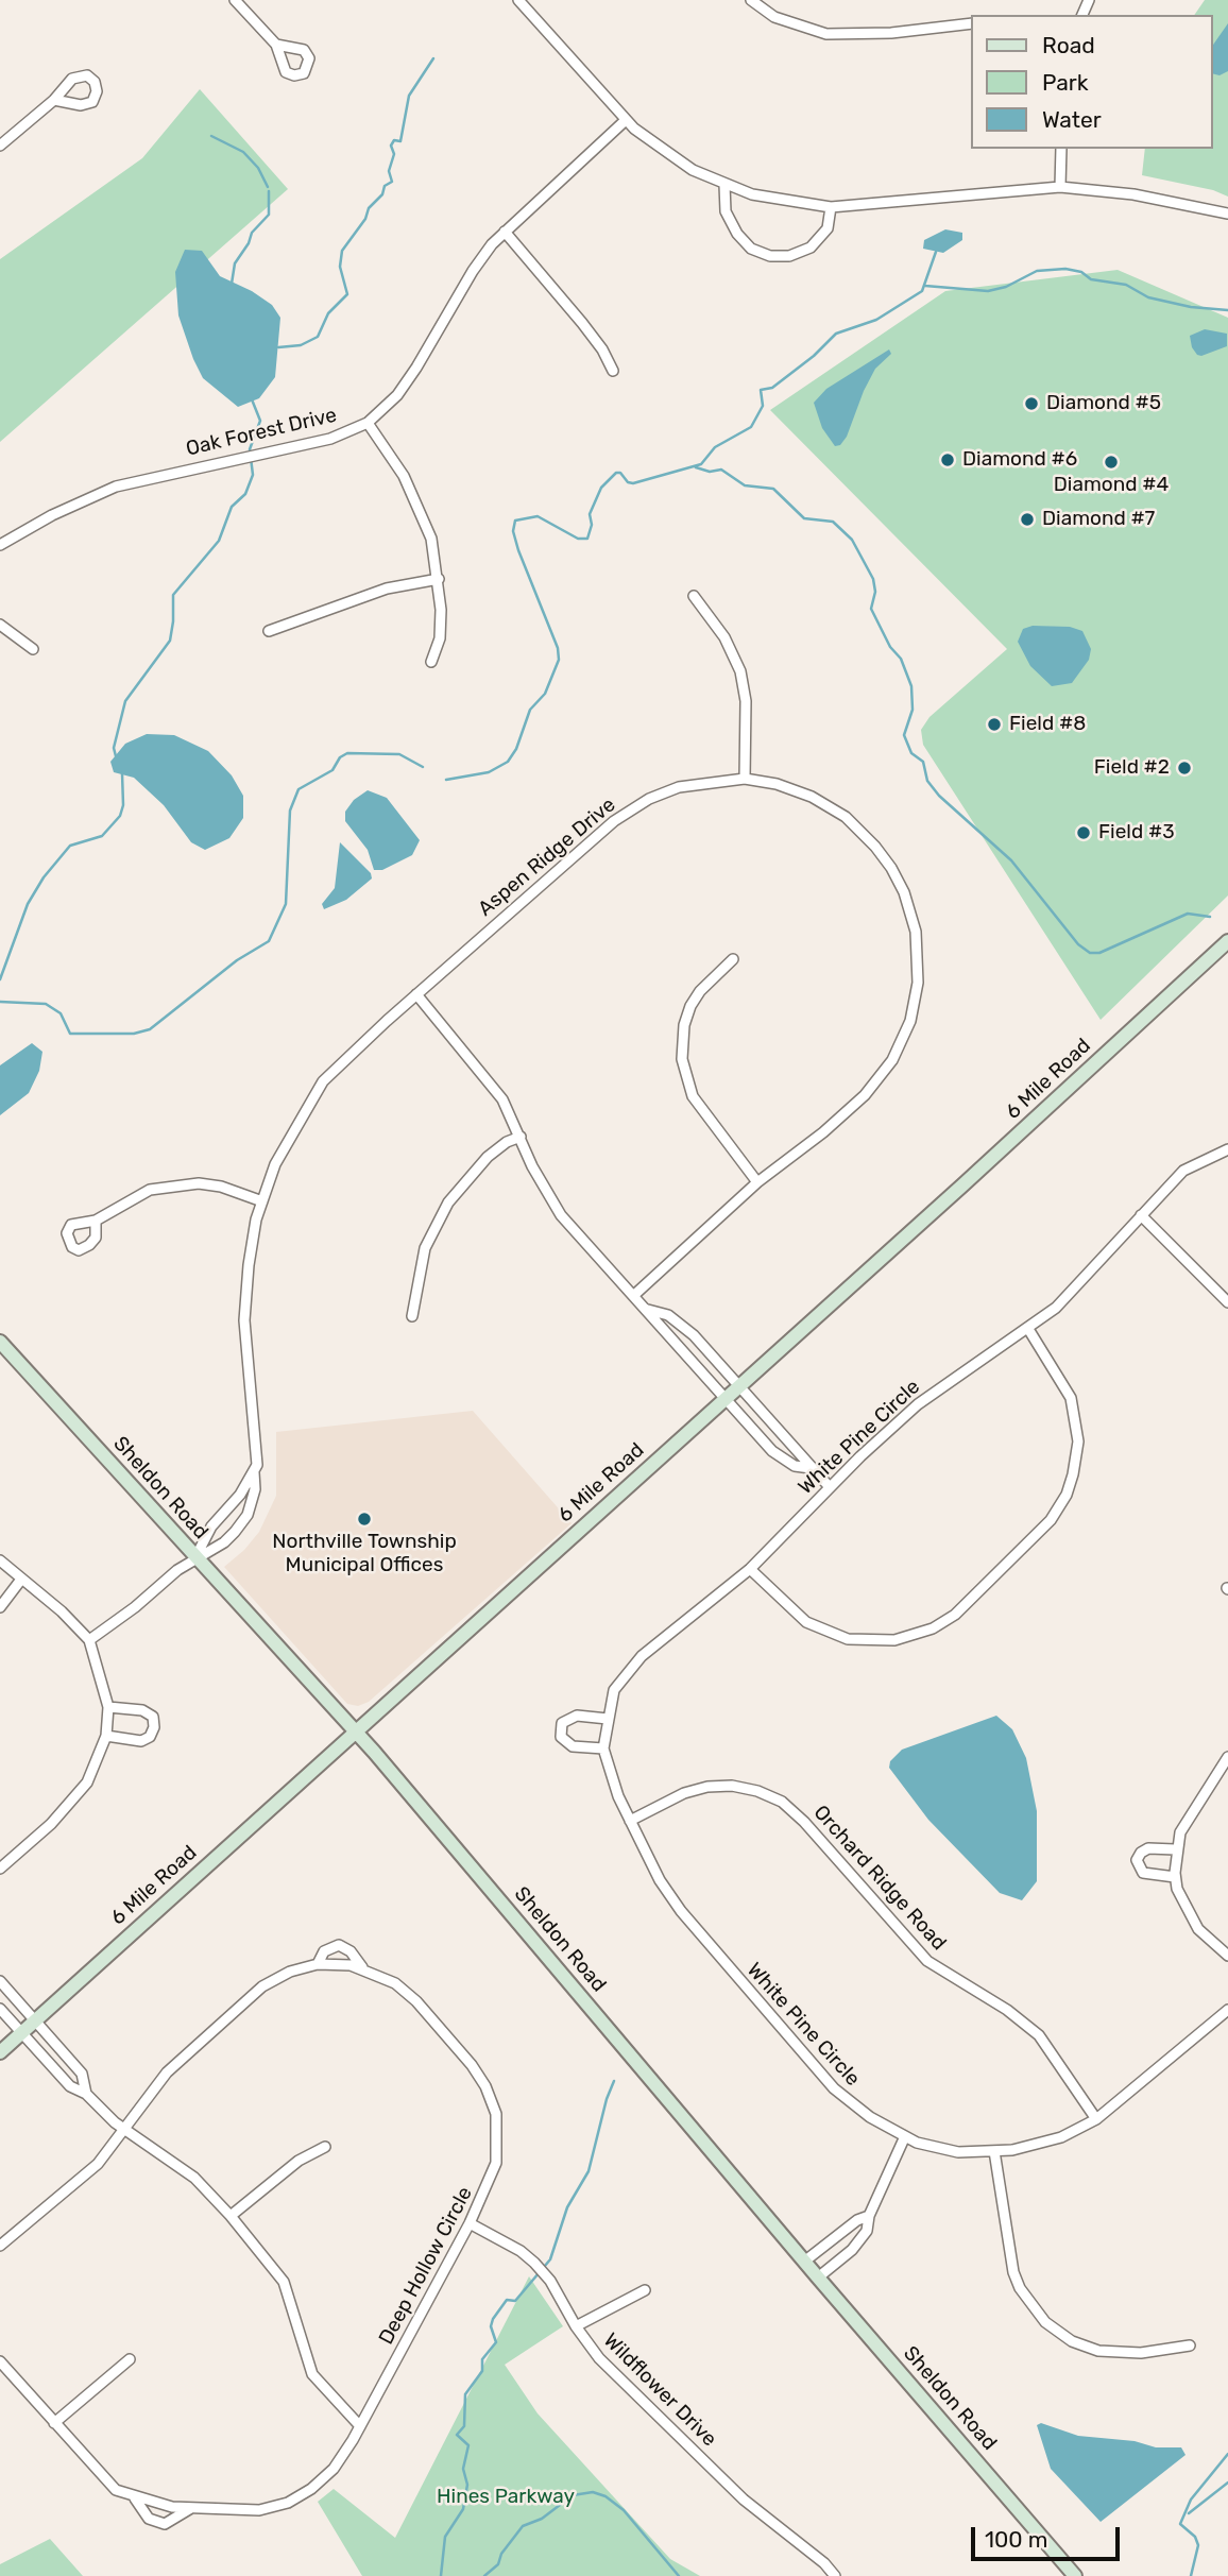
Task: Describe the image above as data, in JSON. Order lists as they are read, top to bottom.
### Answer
{
  "streets": {
    "street": [
      "Oak Forest Drive",
      "Aspen Ridge Drive",
      "6 Mile Road",
      "White Pine Circle",
      "Sheldon Road",
      "Orchard Ridge Road",
      "Deep Hollow Circle",
      "Wildflower Drive"
    ]
  },
  "crossings": [
    ["Aspen Ridge Drive", "Sheldon Road"],
    ["6 Mile Road", "White Pine Circle"],
    ["6 Mile Road", "Sheldon Road"],
    ["White Pine Circle", "Orchard Ridge Road"],
    ["Deep Hollow Circle", "Wildflower Drive"]
  ],
  "parks": ["Hines Parkway"],
  "places": [
    "Diamond #5",
    "Diamond #6",
    "Diamond #4",
    "Diamond #7",
    "Field #8",
    "Field #2",
    "Field #3",
    "Northville Township Municipal Offices"
  ],
  "legend": ["Road", "Park", "Water"],
  "scale_bar": "100 m"
}
